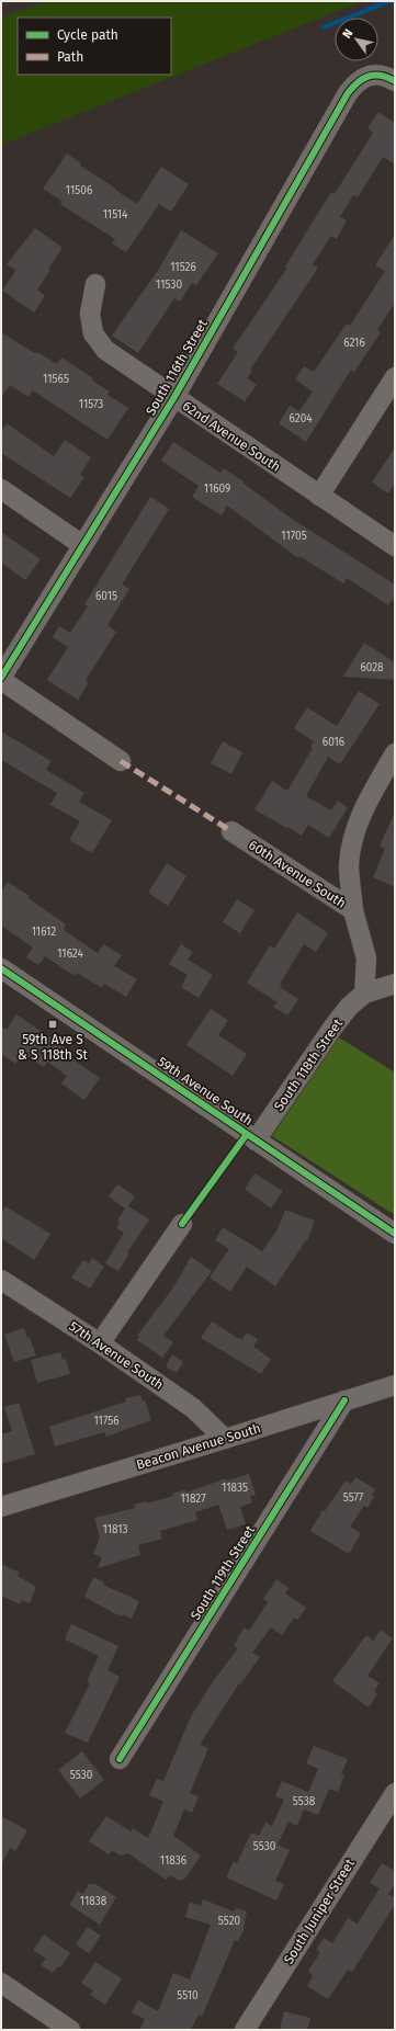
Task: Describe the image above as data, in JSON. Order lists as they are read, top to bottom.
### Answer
{
  "streets": {
    "street": [
      "South 116th Street",
      "62nd Avenue South",
      "60th Avenue South",
      "South 118th Street",
      "59th Avenue South",
      "57th Avenue South",
      "Beacon Avenue South",
      "South 119th Street",
      "South Juniper Street"
    ]
  },
  "crossings": [
    ["South 116th Street", "62nd Avenue South"],
    ["60th Avenue South", "South 118th Street"],
    ["South 118th Street", "59th Avenue South"],
    ["57th Avenue South", "Beacon Avenue South"],
    ["Beacon Avenue South", "South 119th Street"]
  ],
  "places": {
    "transit": ["59th Ave S & S 118th St"]
  },
  "house_numbers": [
    "11506",
    "11514",
    "11526",
    "11530",
    "6216",
    "11565",
    "11573",
    "6204",
    "11609",
    "11705",
    "6015",
    "6028",
    "6016",
    "11612",
    "11624",
    "11756",
    "11835",
    "5577",
    "11827",
    "11813",
    "5530",
    "5538",
    "5530",
    "11836",
    "11838",
    "5520",
    "5510"
  ],
  "legend": ["Cycle path", "Path"],
  "north": "top left"
}
